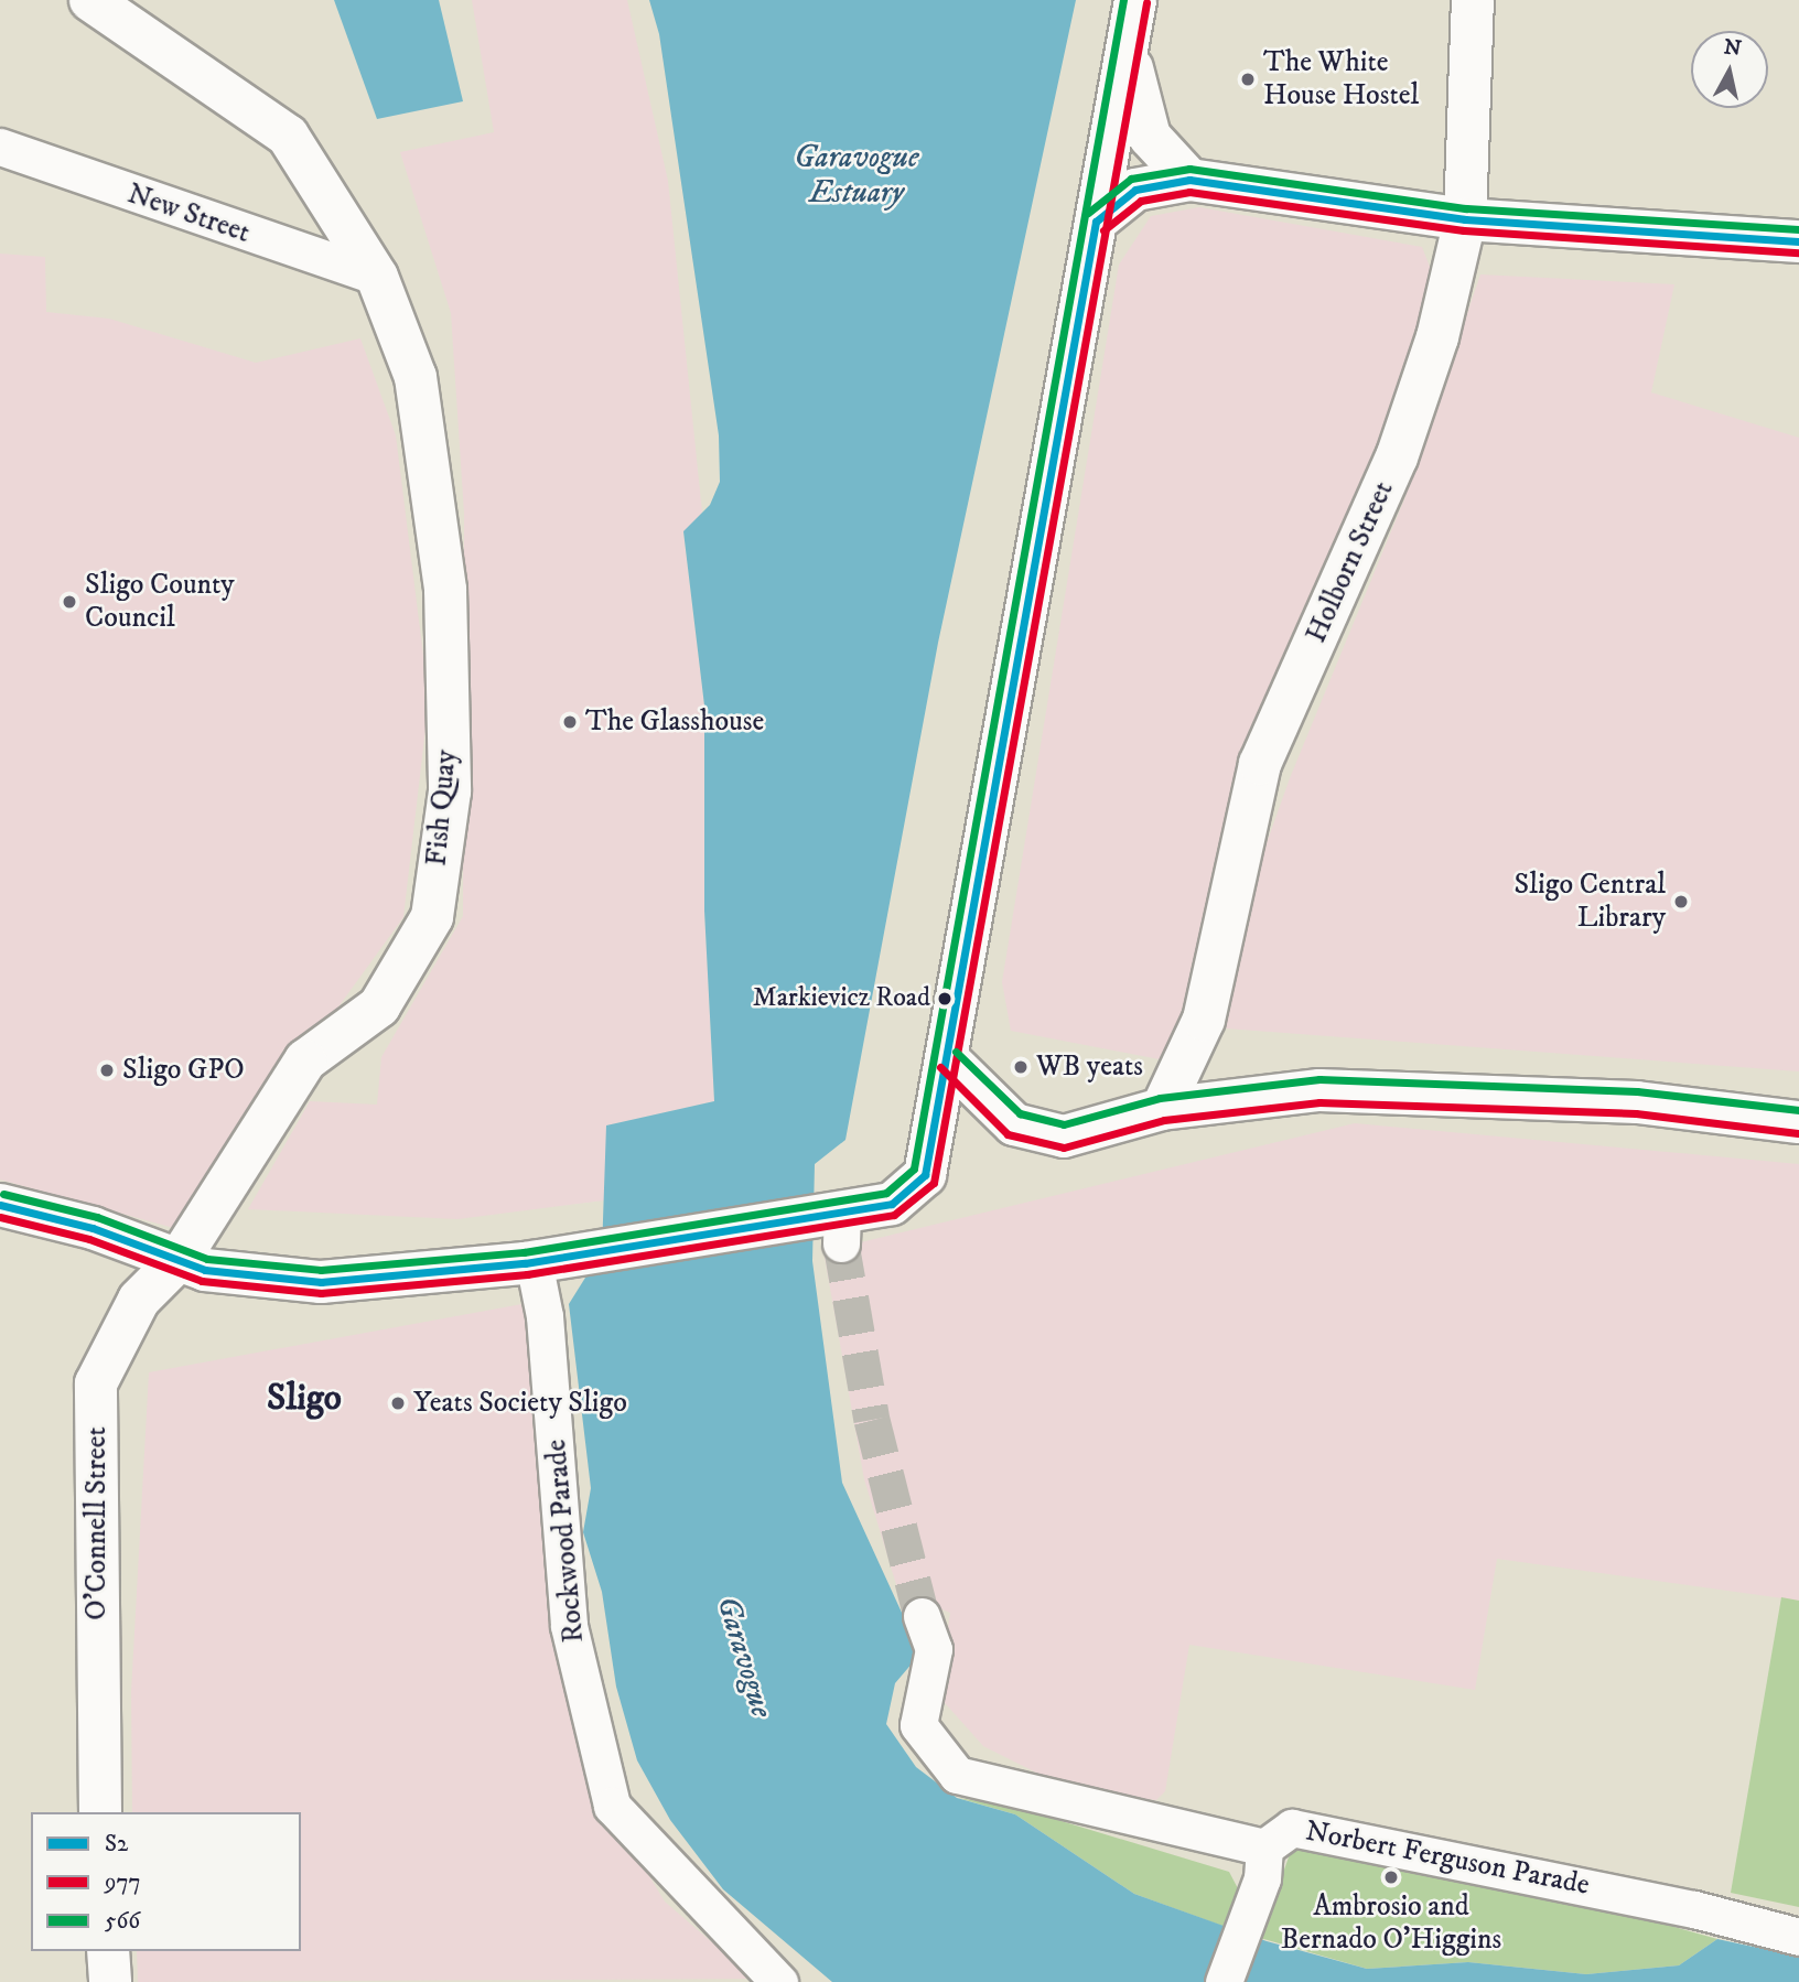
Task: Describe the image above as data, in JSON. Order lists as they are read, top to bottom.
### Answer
{
  "streets": {
    "street": [
      "New Street",
      "Holborn Street",
      "Fish Quay",
      "O'Connell Street",
      "Rockwood Parade",
      "Norbert Ferguson Parade"
    ]
  },
  "crossings": [
    ["New Street", "Fish Quay"],
    ["Fish Quay", "O'Connell Street"]
  ],
  "districts": ["Sligo"],
  "water": ["Garavogue Estuary", "Garavogue"],
  "places": [
    "The White House Hostel",
    "Sligo County Council",
    "The Glasshouse",
    "Sligo Central Library",
    "Markievicz Road",
    "WB yeats",
    "Sligo GPO",
    "Yeats Society Sligo",
    "Ambrosio and Bernado O'Higgins"
  ],
  "lines": ["transit line 566", "transit line 977", "transit line S2"],
  "legend": ["S2", "977", "566"],
  "north": "top"
}
